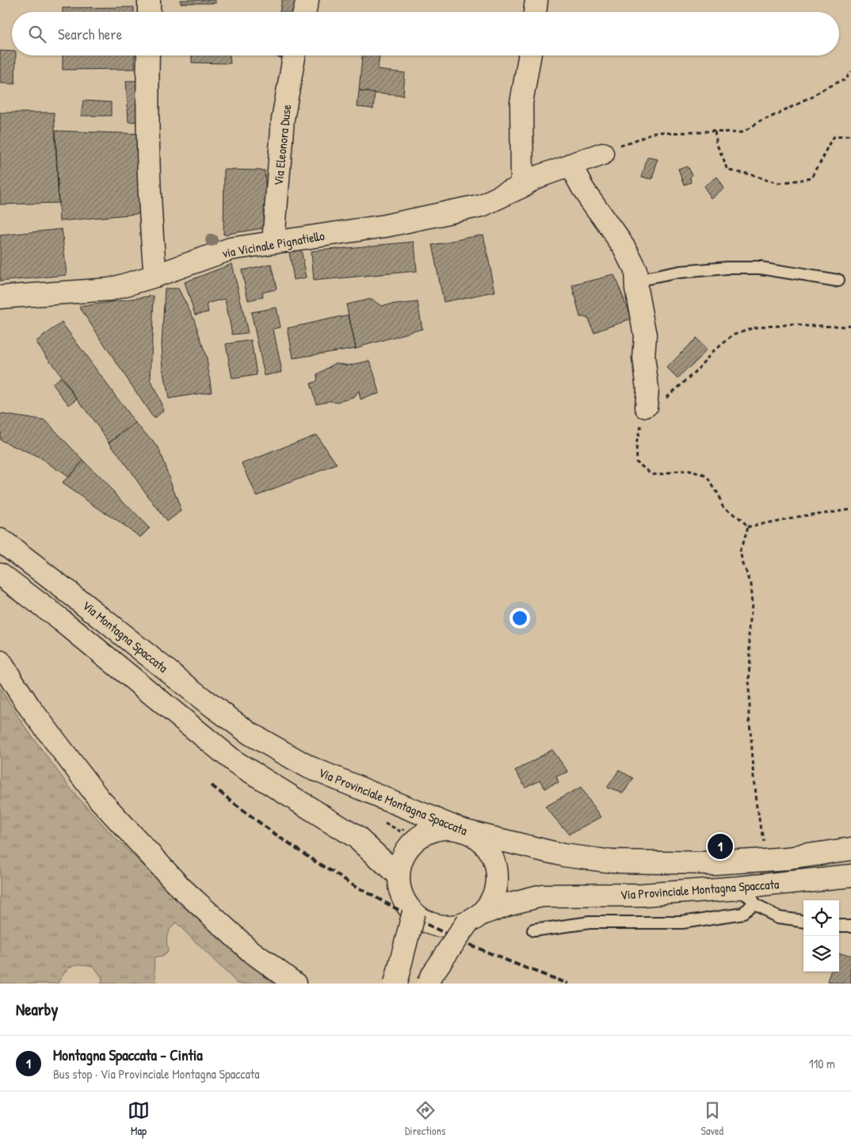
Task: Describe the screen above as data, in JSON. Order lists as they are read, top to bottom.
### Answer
{
  "streets": {
    "main road": [
      "Via Eleonora Duse",
      "via Vicinale Pignatiello",
      "Via Montagna Spaccata",
      "Via Provinciale Montagna Spaccata"
    ]
  },
  "crossings": [
    ["Via Eleonora Duse", "via Vicinale Pignatiello"],
    ["Via Montagna Spaccata", "Via Provinciale Montagna Spaccata"]
  ],
  "page": {
    "search": "Search here",
    "pins": "1",
    "heading": "Nearby",
    "list": [
      {
        "mark": "1",
        "name": "Montagna Spaccata - Cintia",
        "note": "Bus stop · Via Provinciale Montagna Spaccata",
        "value": "110 m"
      }
    ],
    "nav": ["Map", "Directions", "Saved"]
  }
}
